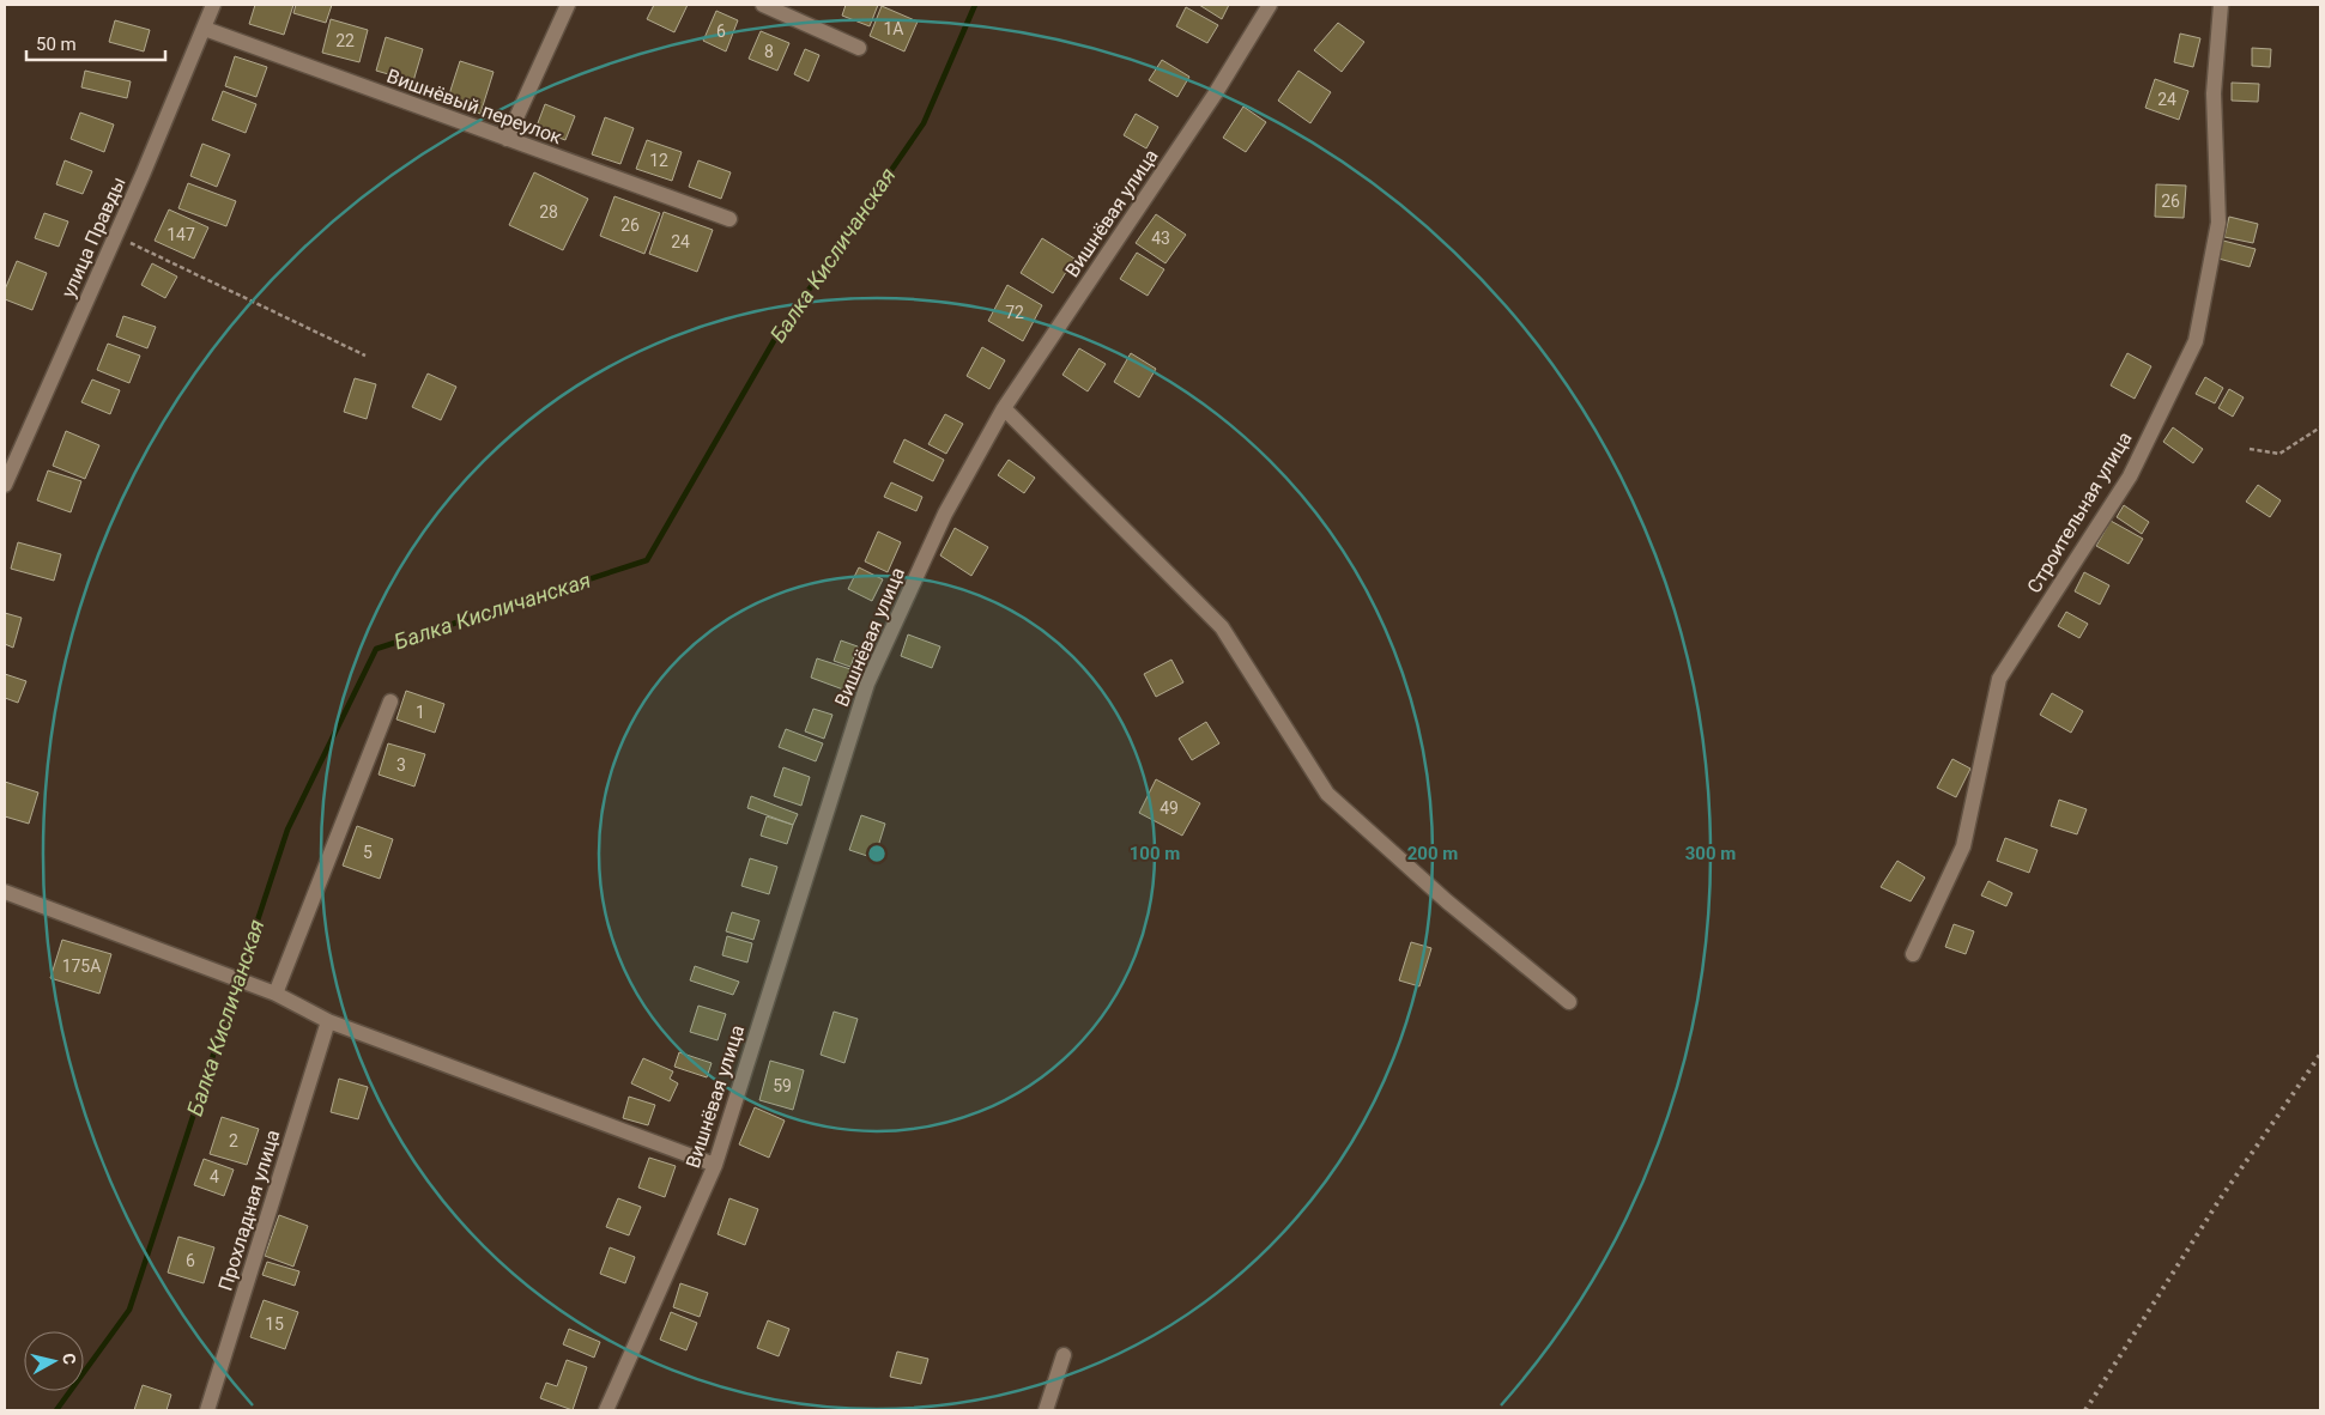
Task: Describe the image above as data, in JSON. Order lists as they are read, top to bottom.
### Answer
{
  "streets": {
    "street": [
      "Вишнёвый переулок",
      "Вишнёвая улица",
      "улица Правды",
      "Строительная улица",
      "Прохладная улица"
    ]
  },
  "crossings": [
    ["Вишнёвый переулок", "улица Правды"]
  ],
  "water": ["Балка Кисличанская"],
  "house_numbers": [
    "1А",
    "6",
    "22",
    "8",
    "24",
    "12",
    "26",
    "28",
    "26",
    "147",
    "43",
    "24",
    "72",
    "1",
    "3",
    "49",
    "5",
    "175А",
    "59",
    "2",
    "4",
    "6",
    "15"
  ],
  "scale_bar": "50 m",
  "north": "right",
  "rings": ["100 m", "200 m", "300 m"]
}
